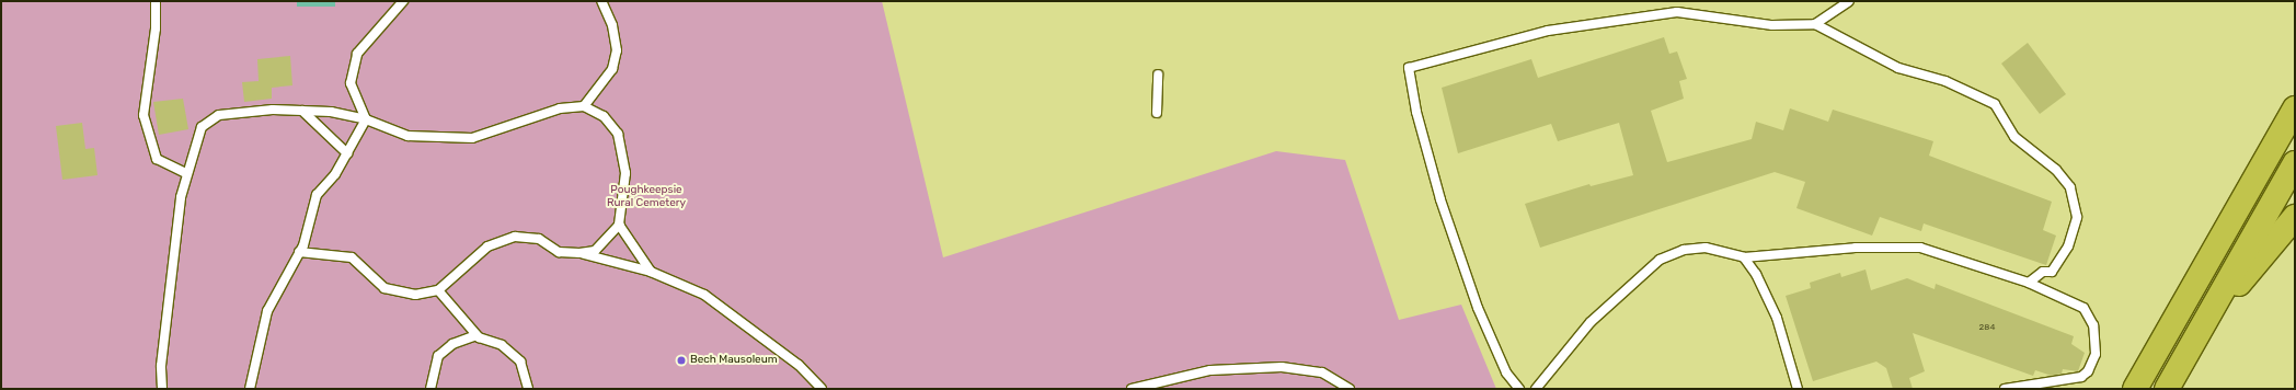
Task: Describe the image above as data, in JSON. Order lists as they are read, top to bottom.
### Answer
{
  "parks": ["Poughkeepsie Rural Cemetery"],
  "places": ["Bech Mausoleum"],
  "house_numbers": ["284"]
}
